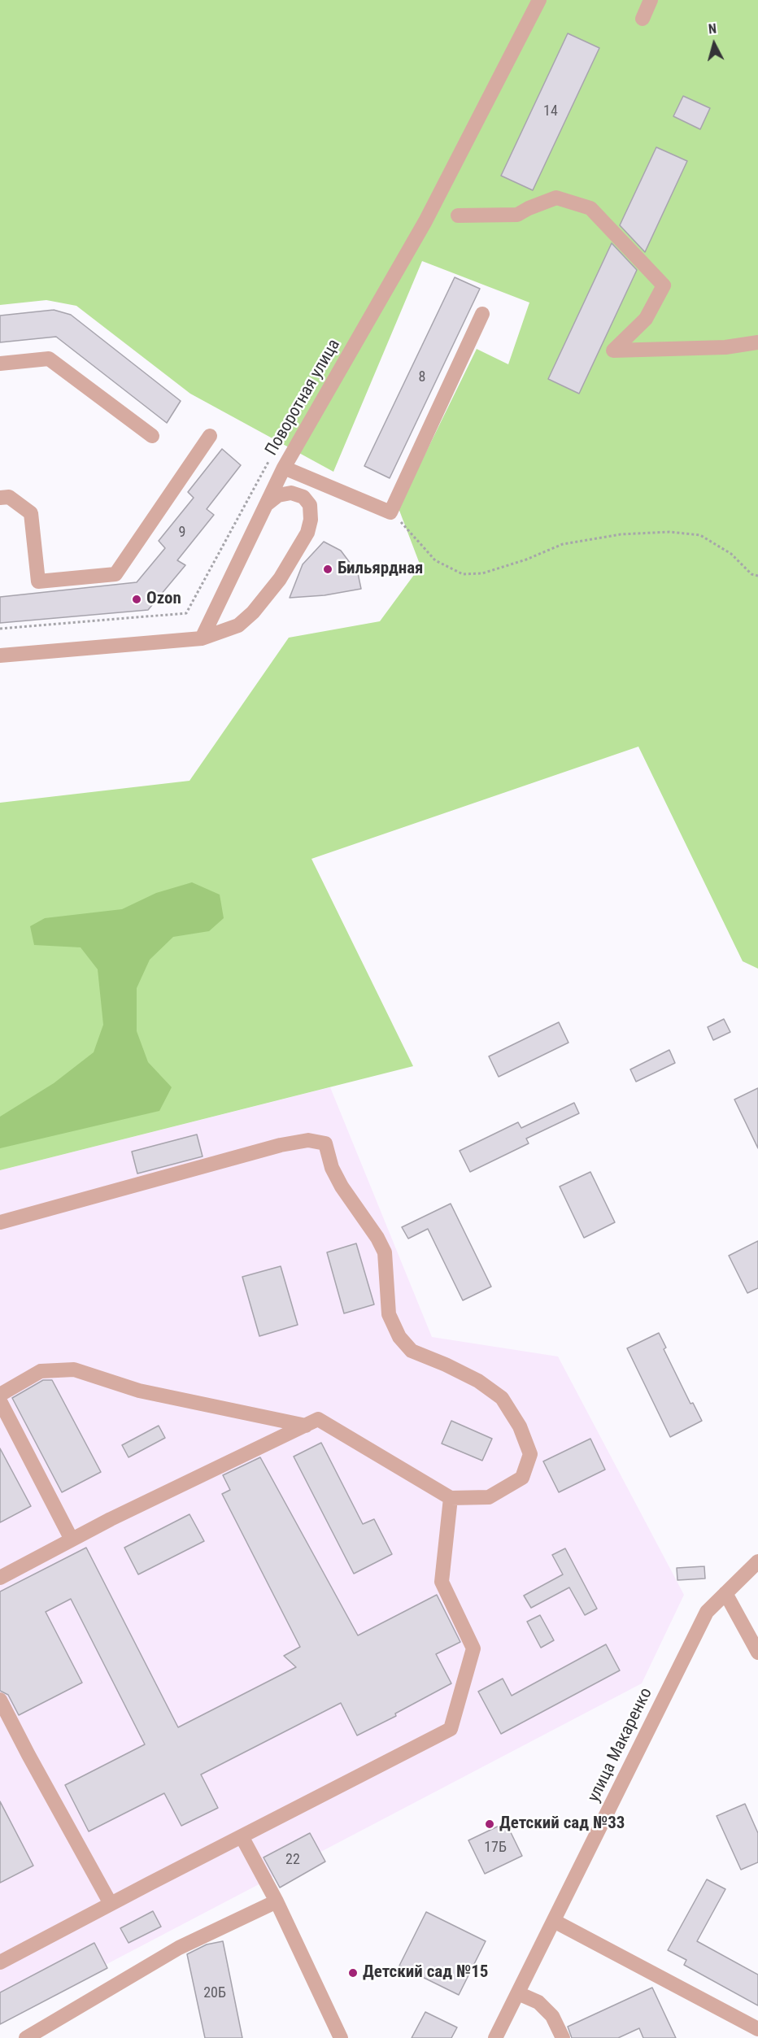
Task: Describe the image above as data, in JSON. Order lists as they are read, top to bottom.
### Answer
{
  "streets": {
    "street": ["Поворотная улица", "улица Макаренко"]
  },
  "places": [
    "Бильярдная",
    "Ozon",
    "Детский сад №33",
    "Детский сад №15"
  ],
  "house_numbers": [
    "14",
    "8",
    "9",
    "17Б",
    "22",
    "20Б"
  ],
  "north": "top"
}
